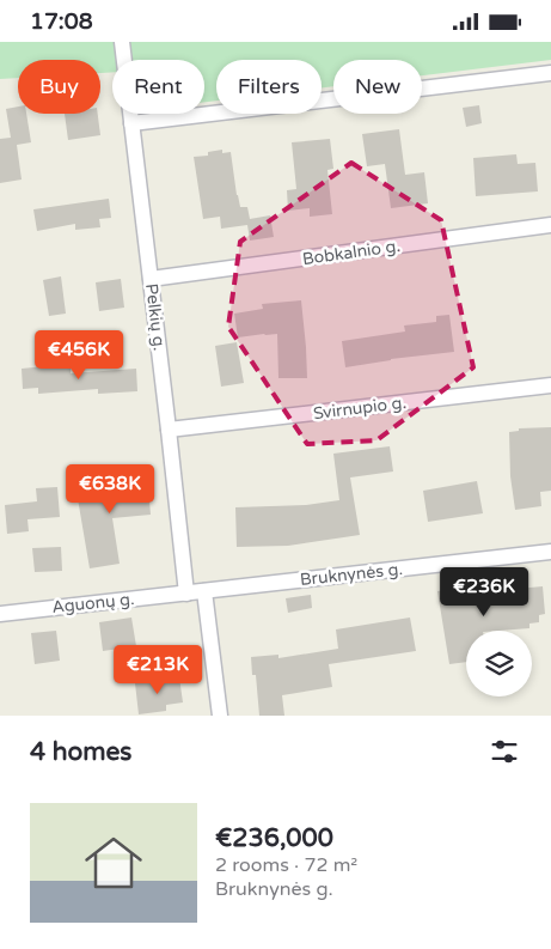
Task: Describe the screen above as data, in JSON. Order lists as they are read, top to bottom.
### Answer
{
  "streets": {
    "street": [
      "Bobkalnio g.",
      "Pelkių g.",
      "Svirnupio g.",
      "Bruknynės g.",
      "Aguonų g."
    ]
  },
  "crossings": [
    ["Bobkalnio g.", "Pelkių g."],
    ["Pelkių g.", "Svirnupio g."],
    ["Pelkių g.", "Bruknynės g."],
    ["Pelkių g.", "Aguonų g."],
    ["Bruknynės g.", "Aguonų g."]
  ],
  "page": {
    "status": "17:08",
    "chip": [
      "Buy",
      "Rent",
      "Filters",
      "New"
    ],
    "price": [
      "€456K",
      "€638K",
      "€236K",
      "€213K"
    ],
    "heading": "4 homes",
    "list": [
      {
        "name": "€236,000",
        "note": "2 rooms · 72 m² · Bruknynės g."
      }
    ]
  }
}
